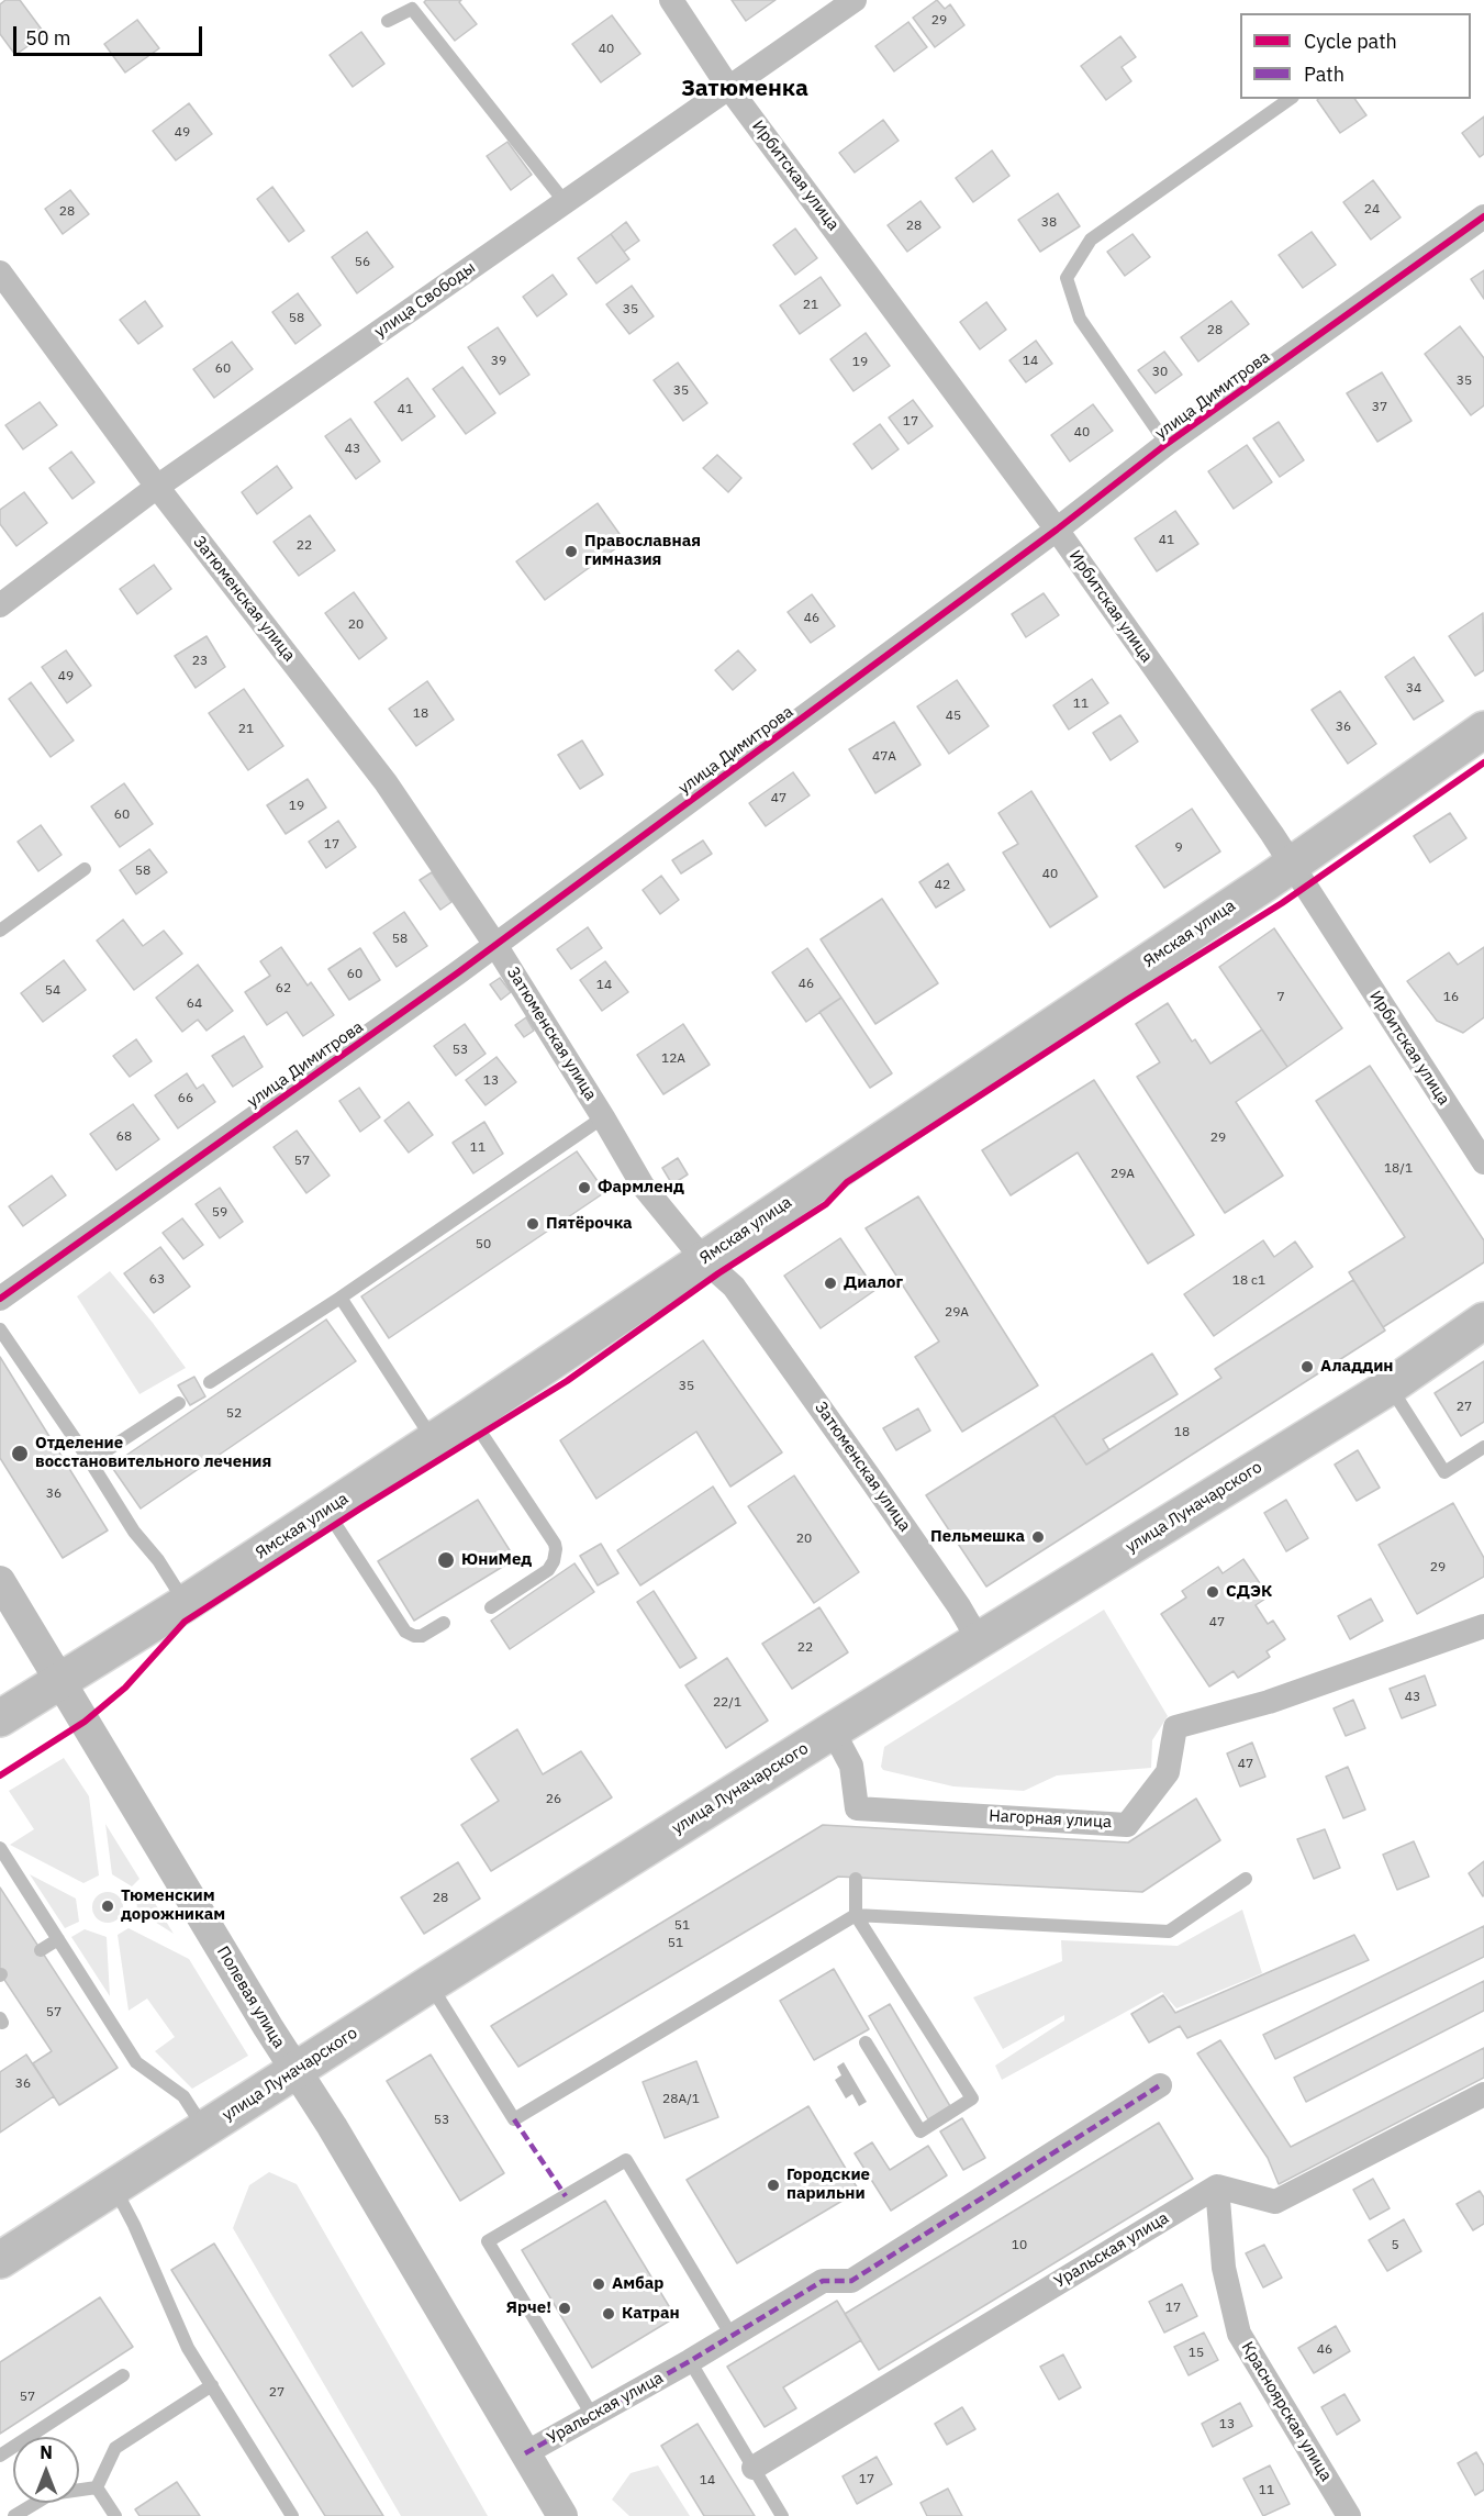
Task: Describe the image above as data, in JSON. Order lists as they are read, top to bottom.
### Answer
{
  "streets": {
    "main road": ["Ямская улица", "улица Луначарского"],
    "street": [
      "Ирбитская улица",
      "улица Свободы",
      "улица Димитрова",
      "Затюменская улица",
      "Нагорная улица",
      "Полевая улица",
      "Уральская улица",
      "Красноярская улица"
    ]
  },
  "crossings": [
    ["Ирбитская улица", "улица Свободы"],
    ["Ирбитская улица", "улица Димитрова"],
    ["Ирбитская улица", "Ямская улица"],
    ["улица Свободы", "Затюменская улица"],
    ["улица Димитрова", "Затюменская улица"],
    ["Затюменская улица", "Ямская улица"],
    ["Затюменская улица", "улица Луначарского"],
    ["Ямская улица", "Полевая улица"],
    ["улица Луначарского", "Нагорная улица"],
    ["улица Луначарского", "Полевая улица"],
    ["Полевая улица", "Уральская улица"],
    ["Уральская улица", "Красноярская улица"]
  ],
  "districts": ["Затюменка"],
  "places": [
    "Православная гимназия",
    "Фармленд",
    "Пятёрочка",
    "Диалог",
    "Аладдин",
    "Отделение восстановительного лечения",
    "Пельмешка",
    "ЮниМед",
    "СДЭК",
    "Тюменским дорожникам",
    "Городские парильни",
    "Амбар",
    "Ярче!",
    "Катран"
  ],
  "house_numbers": [
    "29",
    "40",
    "49",
    "24",
    "28",
    "38",
    "28",
    "56",
    "21",
    "35",
    "58",
    "28",
    "39",
    "14",
    "19",
    "60",
    "30",
    "35",
    "35",
    "37",
    "41",
    "17",
    "40",
    "43",
    "41",
    "22",
    "46",
    "20",
    "23",
    "49",
    "34",
    "11",
    "18",
    "45",
    "36",
    "21",
    "47А",
    "47",
    "19",
    "60",
    "17",
    "9",
    "58",
    "40",
    "42",
    "58",
    "60",
    "46",
    "14",
    "62",
    "54",
    "7",
    "16",
    "64",
    "53",
    "12А",
    "13",
    "66",
    "68",
    "29",
    "11",
    "57",
    "18/1",
    "29А",
    "59",
    "50",
    "63",
    "18 c1",
    "29А",
    "35",
    "27",
    "52",
    "18",
    "36",
    "20",
    "29",
    "47",
    "22",
    "43",
    "22/1",
    "47",
    "26",
    "28",
    "51",
    "51",
    "57",
    "36",
    "28А/1",
    "53",
    "10",
    "5",
    "17",
    "46",
    "15",
    "27",
    "57",
    "13",
    "17",
    "14",
    "11"
  ],
  "legend": ["Cycle path", "Path"],
  "scale_bar": "50 m",
  "north": "top"
}
